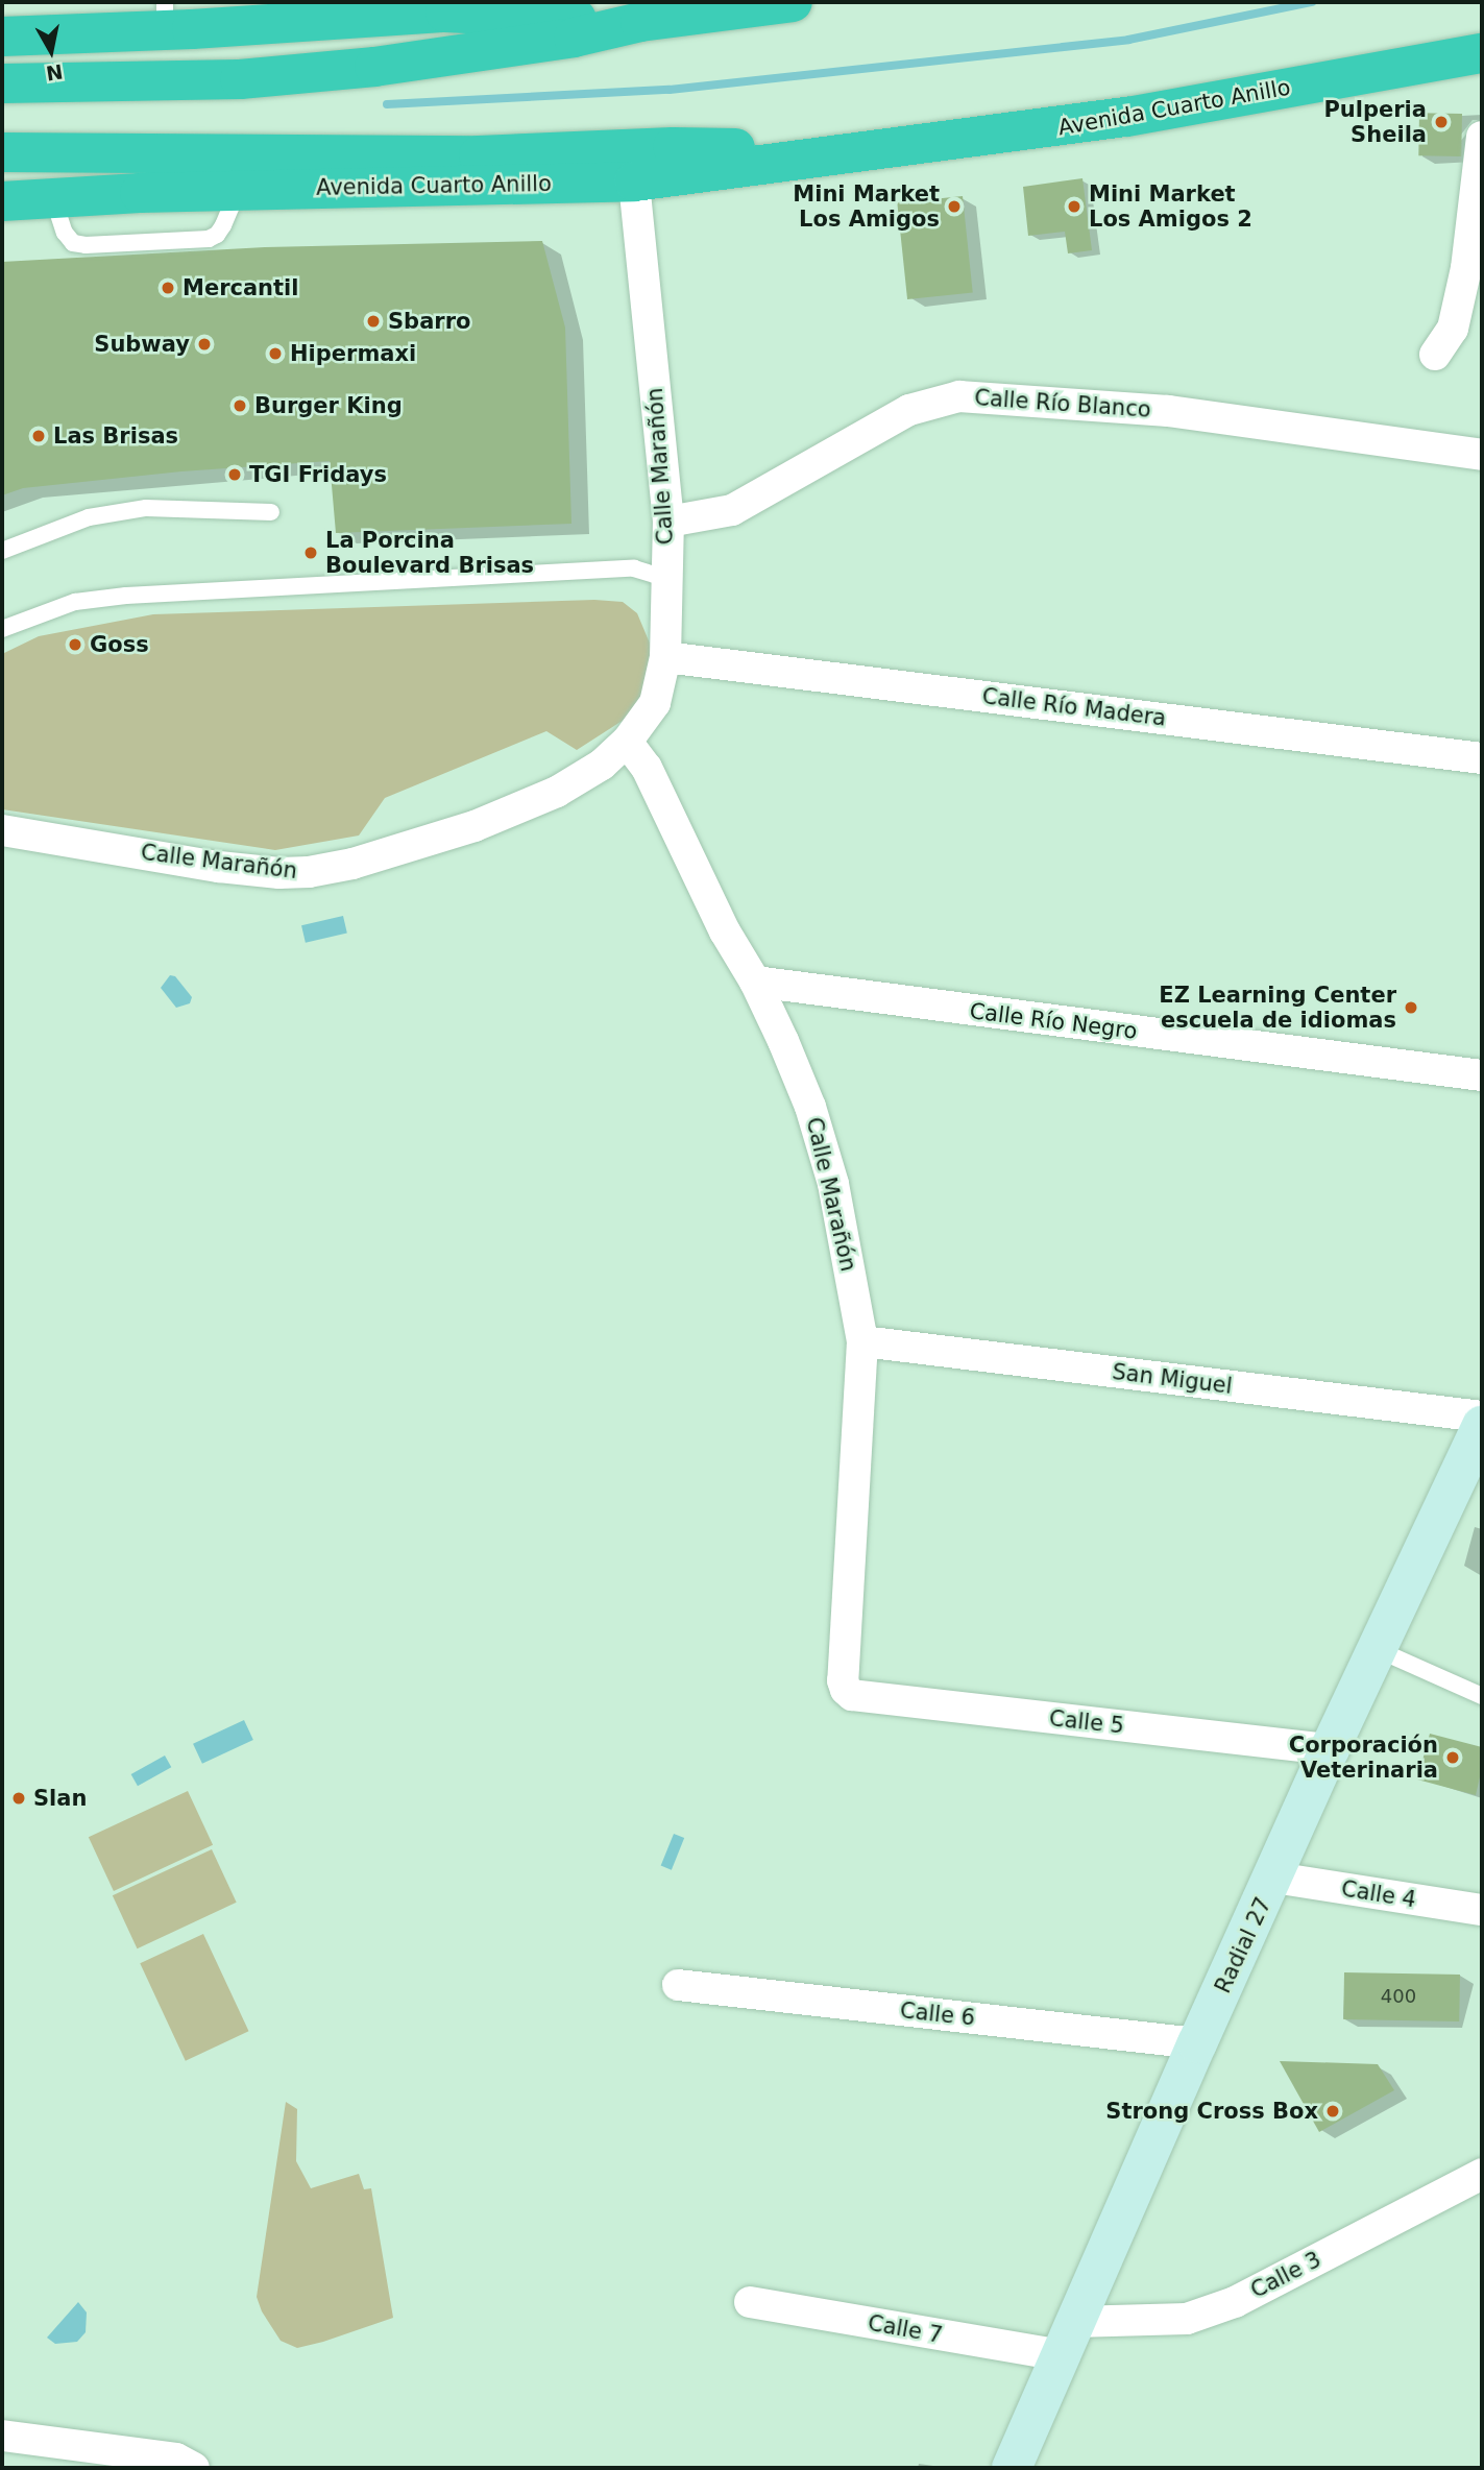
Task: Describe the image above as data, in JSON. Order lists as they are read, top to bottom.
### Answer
{
  "streets": {
    "highway": ["Avenida Cuarto Anillo"],
    "street": [
      "Calle Río Blanco",
      "Calle Marañón",
      "Calle Río Madera",
      "Calle Río Negro",
      "San Miguel",
      "Calle 5",
      "Calle 4",
      "Radial 27",
      "Calle 6",
      "Calle 3",
      "Calle 7"
    ]
  },
  "crossings": [
    ["Avenida Cuarto Anillo", "Calle Marañón"],
    ["Calle Río Blanco", "Calle Marañón"],
    ["Calle Marañón", "Calle Río Madera"],
    ["Calle Marañón", "Calle Río Negro"],
    ["Calle Marañón", "San Miguel"],
    ["Calle Marañón", "Calle 5"],
    ["Calle 5", "Radial 27"],
    ["Calle 4", "Radial 27"],
    ["Radial 27", "Calle 6"],
    ["Radial 27", "Calle 3"],
    ["Radial 27", "Calle 7"],
    ["Calle 3", "Calle 7"]
  ],
  "places": [
    "Pulperia Sheila",
    "Mini Market Los Amigos",
    "Mini Market Los Amigos 2",
    "Mercantil",
    "Sbarro",
    "Subway",
    "Hipermaxi",
    "Burger King",
    "Las Brisas",
    "TGI Fridays",
    "La Porcina Boulevard Brisas",
    "Goss",
    "EZ Learning Center escuela de idiomas",
    "Corporación Veterinaria",
    "Slan",
    "Strong Cross Box"
  ],
  "house_numbers": ["400"],
  "north": "bottom"
}
